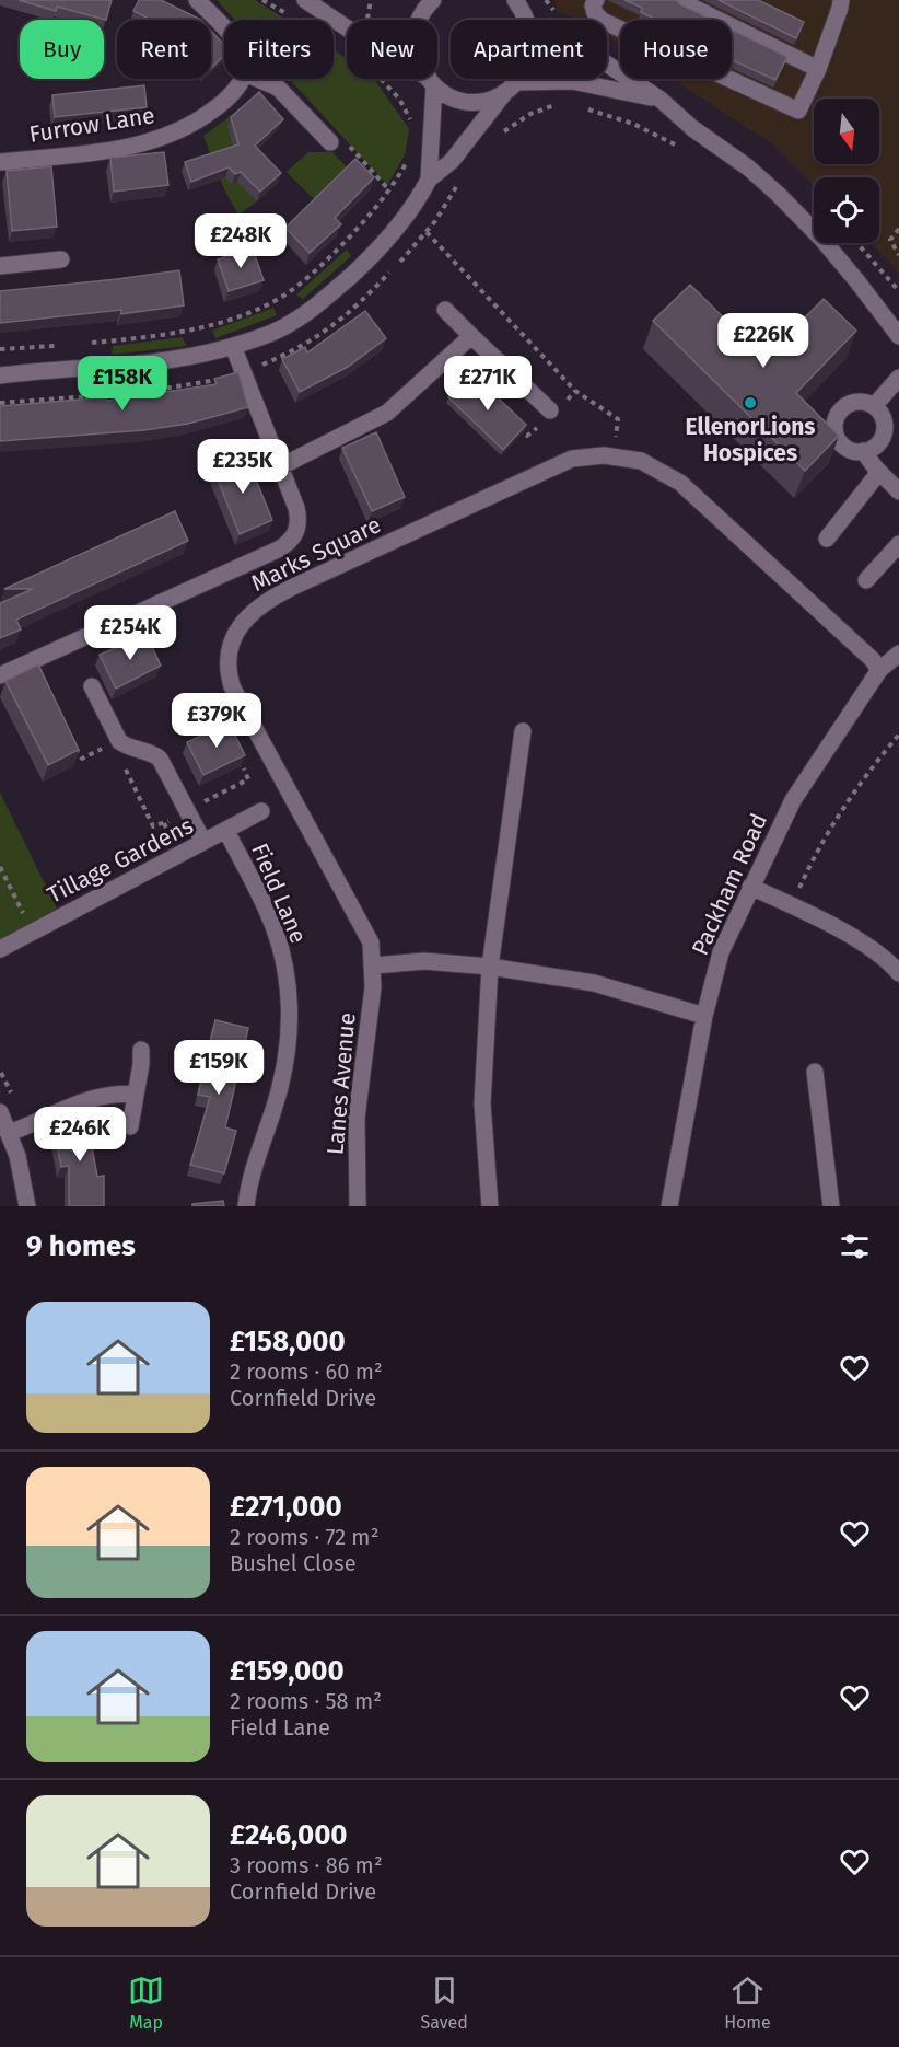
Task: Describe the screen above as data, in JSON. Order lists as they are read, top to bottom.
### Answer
{
  "streets": {
    "street": [
      "Furrow Lane",
      "Marks Square",
      "Tillage Gardens",
      "Packham Road",
      "Field Lane",
      "Lanes Avenue"
    ]
  },
  "crossings": [
    ["Marks Square", "Packham Road"],
    ["Marks Square", "Lanes Avenue"],
    ["Tillage Gardens", "Field Lane"]
  ],
  "places": ["EllenorLions Hospices"],
  "north": "bottom",
  "page": {
    "chip": [
      "Buy",
      "Rent",
      "Filters",
      "New",
      "Apartment",
      "House"
    ],
    "price": [
      "£248K",
      "£226K",
      "£158K",
      "£271K",
      "£235K",
      "£254K",
      "£379K",
      "£159K",
      "£246K"
    ],
    "heading": "9 homes",
    "list": [
      {
        "name": "£158,000",
        "note": "2 rooms · 60 m² · Cornfield Drive"
      },
      {
        "name": "£271,000",
        "note": "2 rooms · 72 m² · Bushel Close"
      },
      {
        "name": "£159,000",
        "note": "2 rooms · 58 m² · Field Lane"
      },
      {
        "name": "£246,000",
        "note": "3 rooms · 86 m² · Cornfield Drive"
      }
    ],
    "tabs": ["Map", "Saved", "Home"]
  }
}
